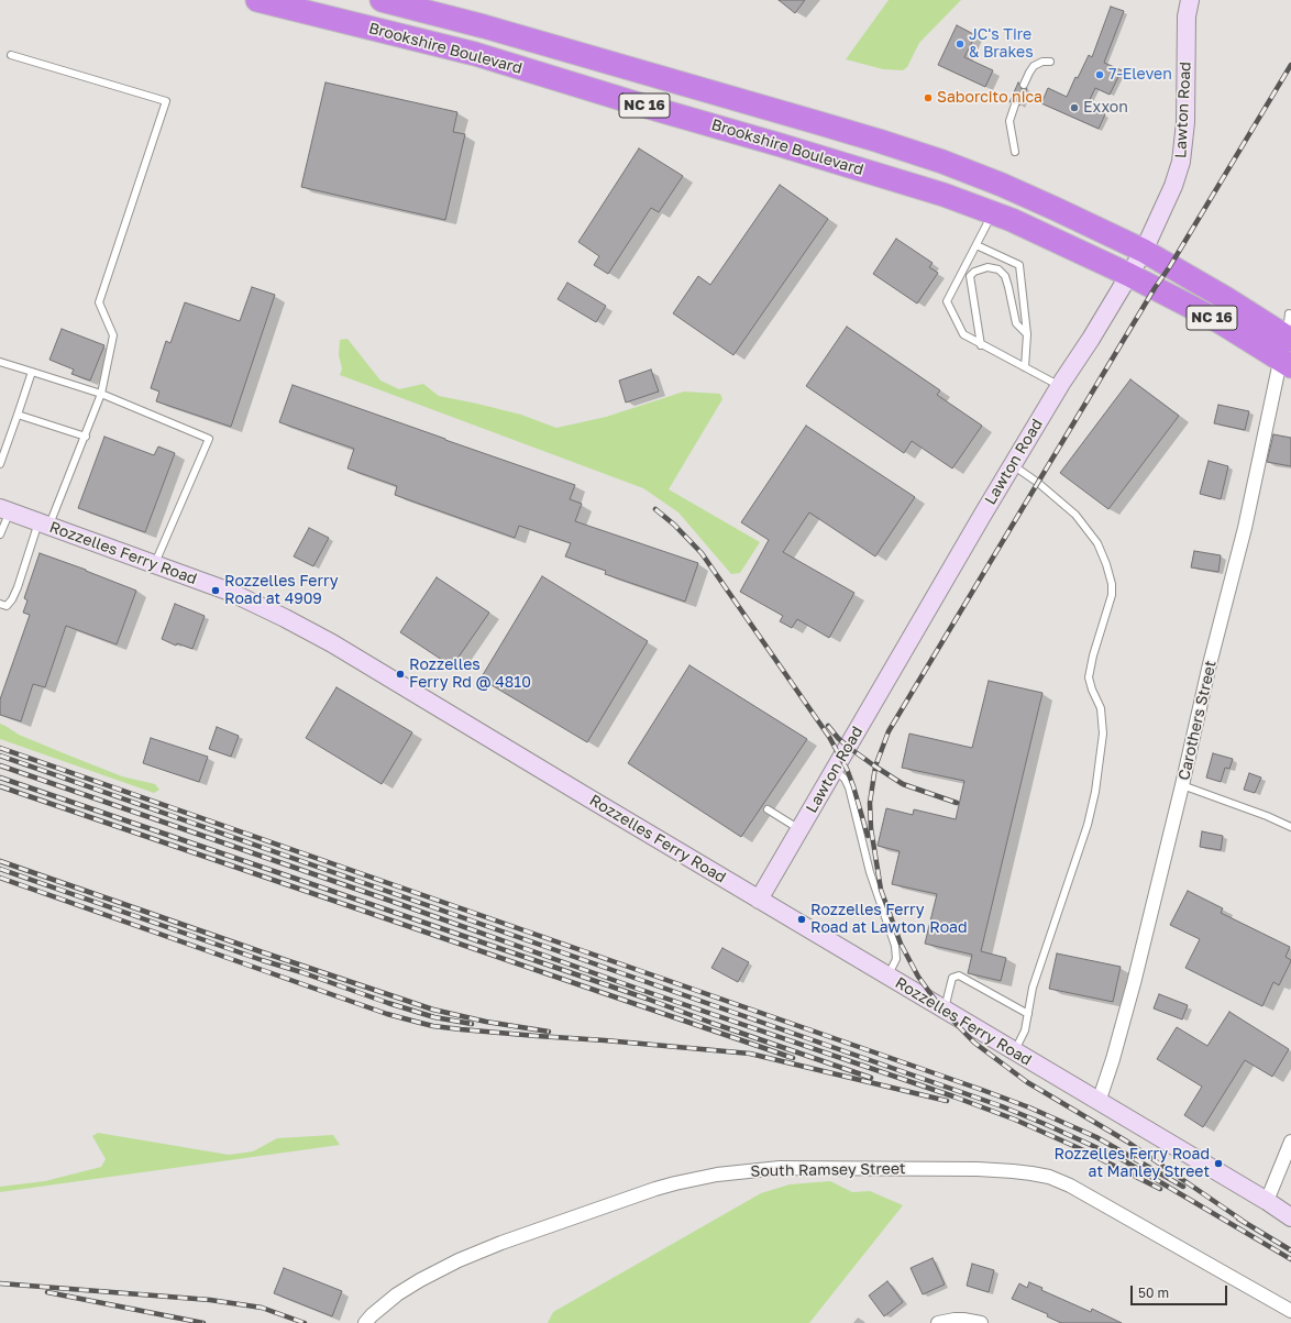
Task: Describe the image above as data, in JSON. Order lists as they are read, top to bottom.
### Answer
{
  "streets": {
    "highway": ["Brookshire Boulevard", "NC 16"],
    "street": [
      "Lawton Road",
      "Rozzelles Ferry Road",
      "Carothers Street",
      "South Ramsey Street"
    ]
  },
  "crossings": [
    ["Brookshire Boulevard", "Lawton Road"],
    ["Brookshire Boulevard", "Carothers Street"],
    ["Lawton Road", "Rozzelles Ferry Road"],
    ["Rozzelles Ferry Road", "Carothers Street"]
  ],
  "places": [
    "JC's Tire & Brakes",
    "7-Eleven",
    "Saborcito nica",
    "Exxon",
    "Rozzelles Ferry Road at 4909",
    "Rozzelles Ferry Rd @ 4810",
    "Rozzelles Ferry Road at Lawton Road",
    "Rozzelles Ferry Road at Manley Street"
  ],
  "scale_bar": "50 m"
}
